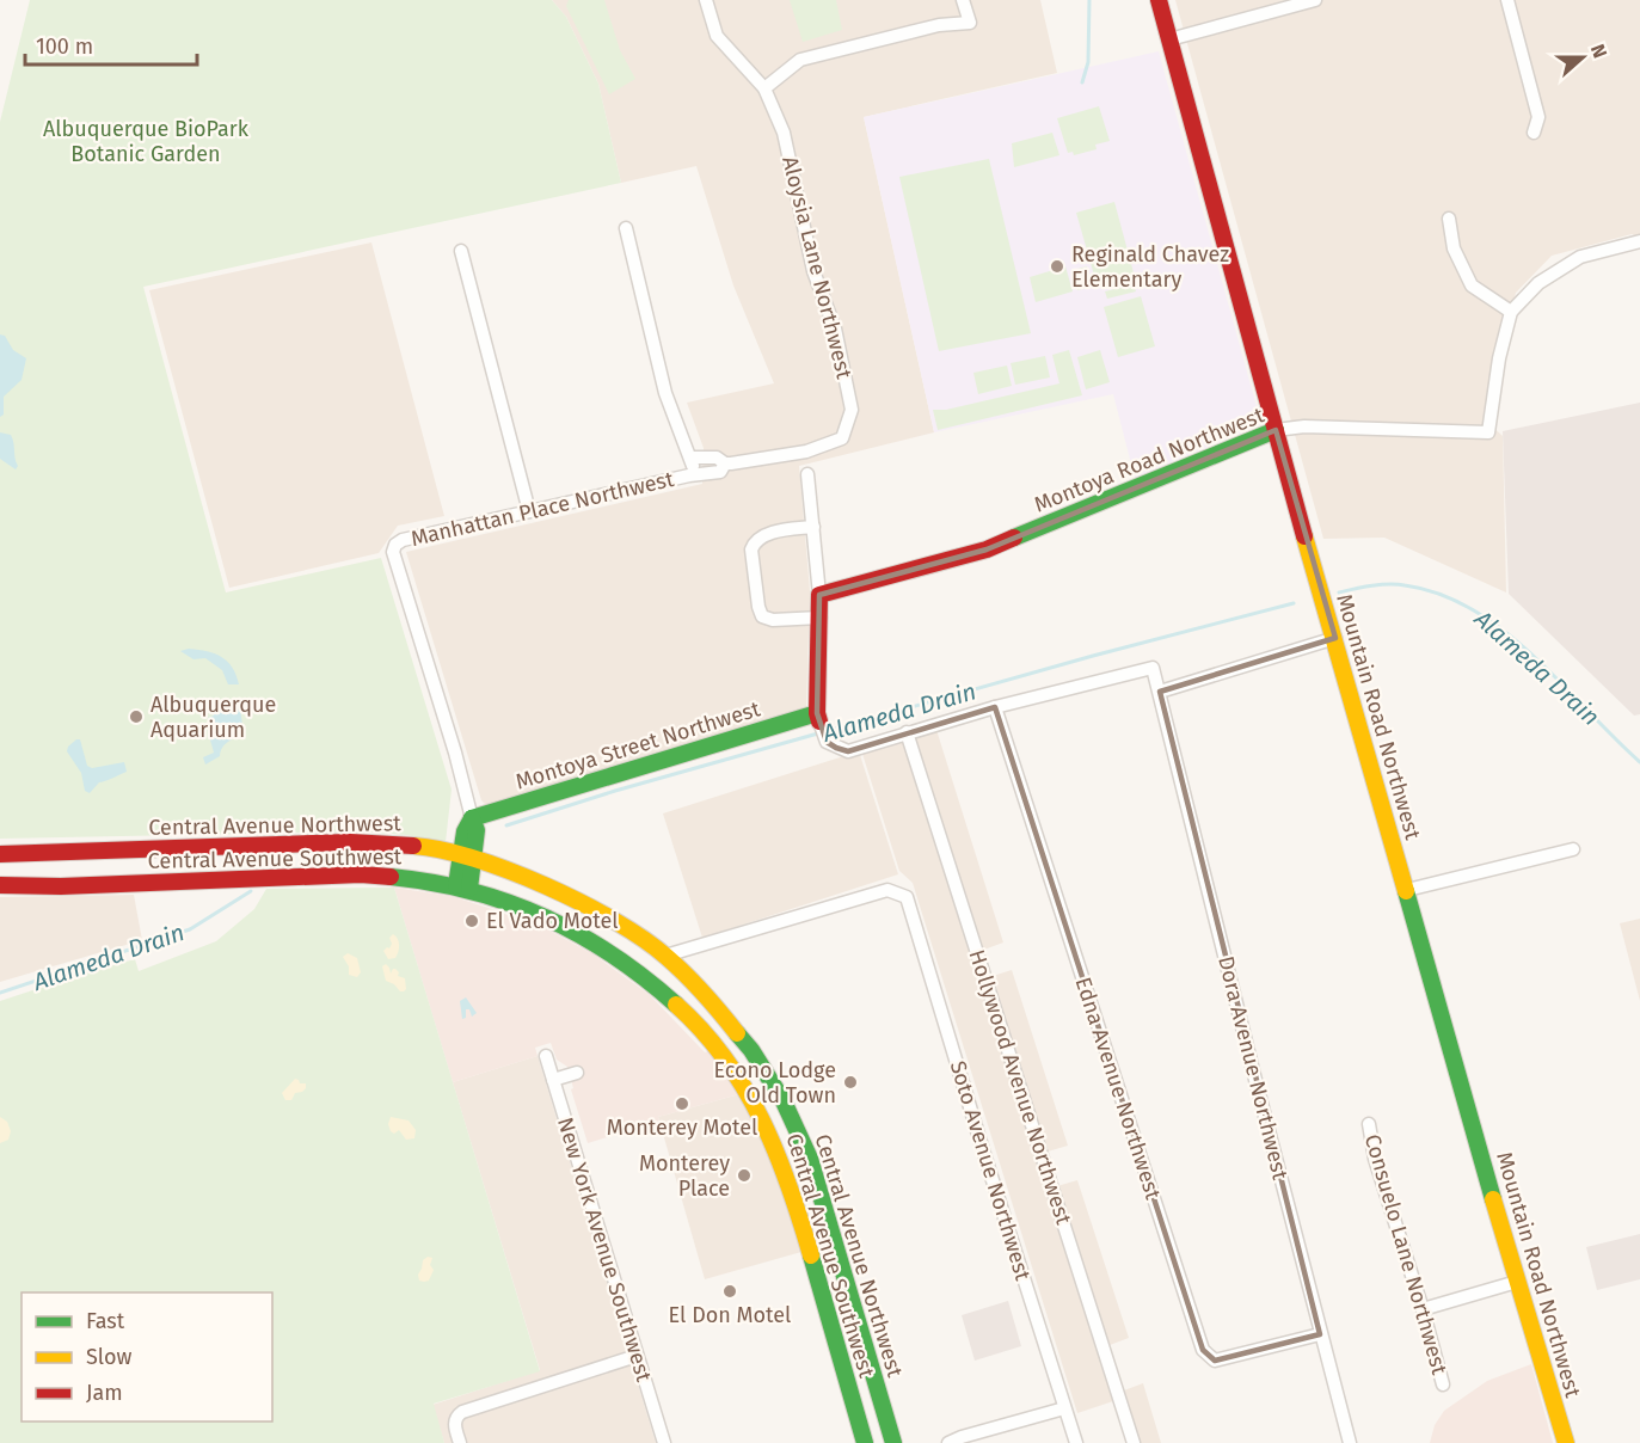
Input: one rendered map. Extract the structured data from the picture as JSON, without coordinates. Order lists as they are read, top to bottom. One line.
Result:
{"streets":{"street":["Aloysia Lane Northwest","Montoya Road Northwest","Manhattan Place Northwest","Mountain Road Northwest","Montoya Street Northwest","Central Avenue Northwest","Central Avenue Southwest","Dora Avenue Northwest","Hollywood Avenue Northwest","Edna Avenue Northwest","Soto Avenue Northwest","New York Avenue Southwest","Consuelo Lane Northwest"]},"crossings":[["Aloysia Lane Northwest","Manhattan Place Northwest"],["Montoya Road Northwest","Mountain Road Northwest"],["Manhattan Place Northwest","Montoya Street Northwest"],["Central Avenue Northwest","Soto Avenue Northwest"],["Dora Avenue Northwest","Edna Avenue Northwest"]],"water":["Alameda Drain"],"parks":["Albuquerque BioPark Botanic Garden"],"places":["Reginald Chavez Elementary","Albuquerque Aquarium","El Vado Motel","Econo Lodge Old Town","Monterey Motel","Monterey Place","El Don Motel"],"legend":["Fast","Slow","Jam"],"scale_bar":"100 m","north":"right"}
